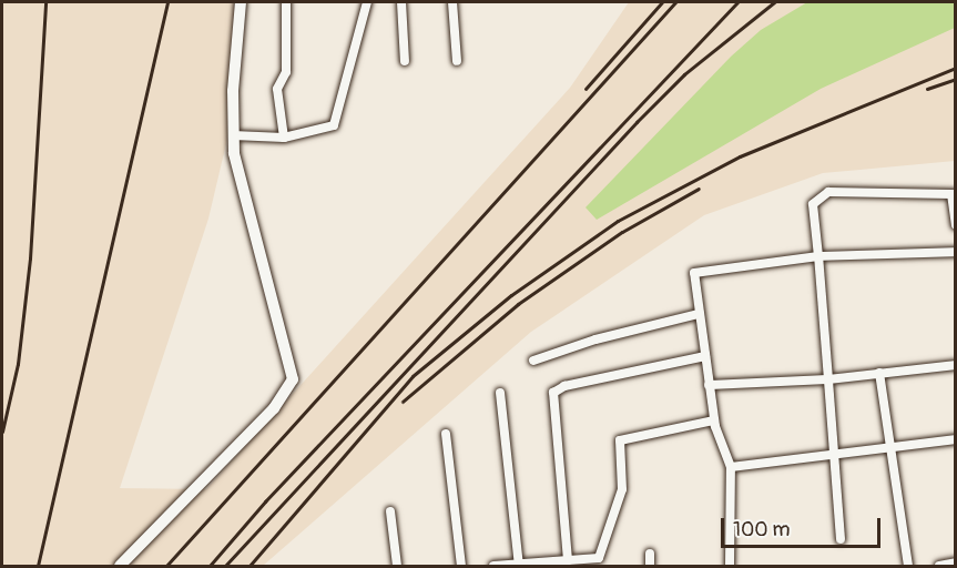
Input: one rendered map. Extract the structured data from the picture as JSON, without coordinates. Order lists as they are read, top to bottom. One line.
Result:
{"scale_bar":"100 m"}
